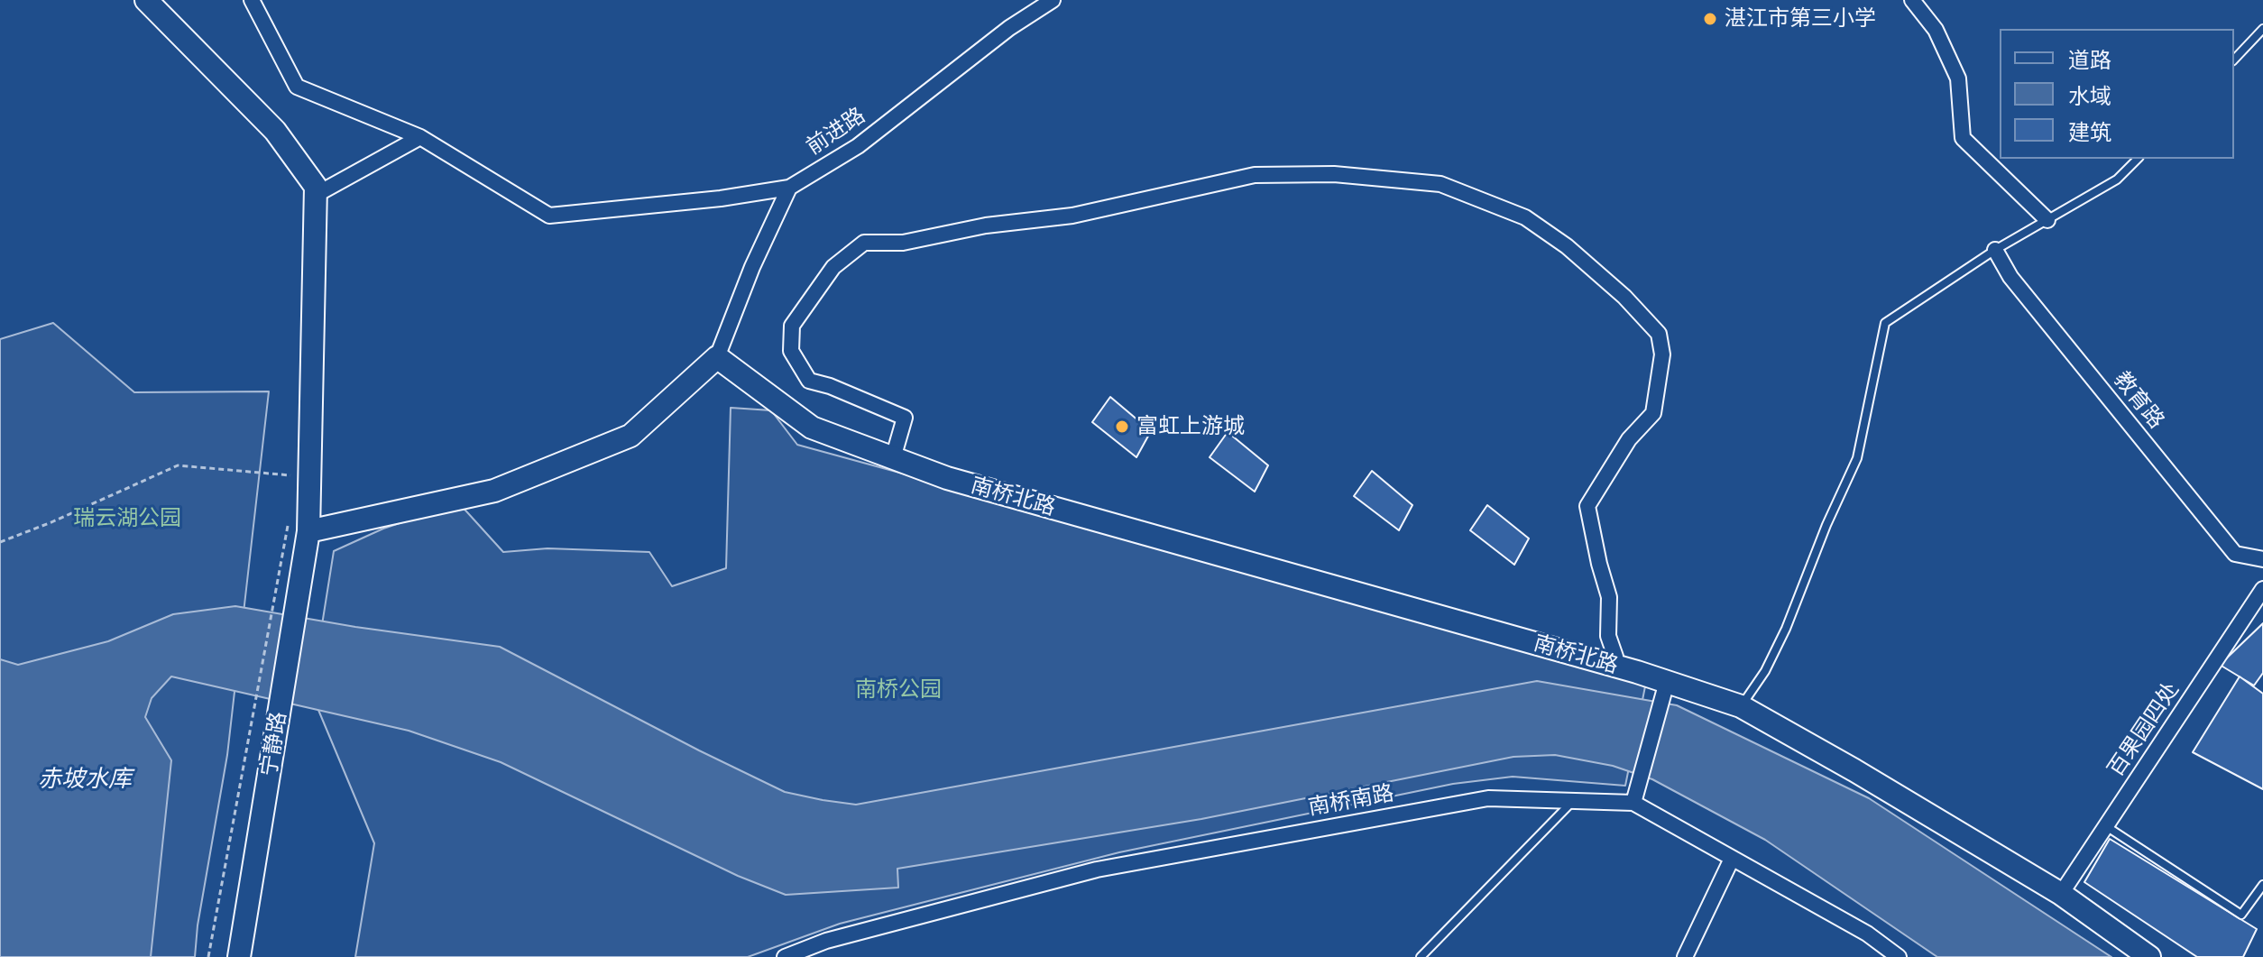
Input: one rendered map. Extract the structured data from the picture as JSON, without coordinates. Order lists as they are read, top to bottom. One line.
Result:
{"streets":{"street":["前进路","教育路","南桥北路","百果园四处","宁静路","南桥南路"]},"crossings":[["南桥北路","百果园四处"]],"water":["赤坡水库"],"parks":["瑞云湖公园","南桥公园"],"places":["湛江市第三小学","富虹上游城"],"legend":["道路","水域","建筑"]}
